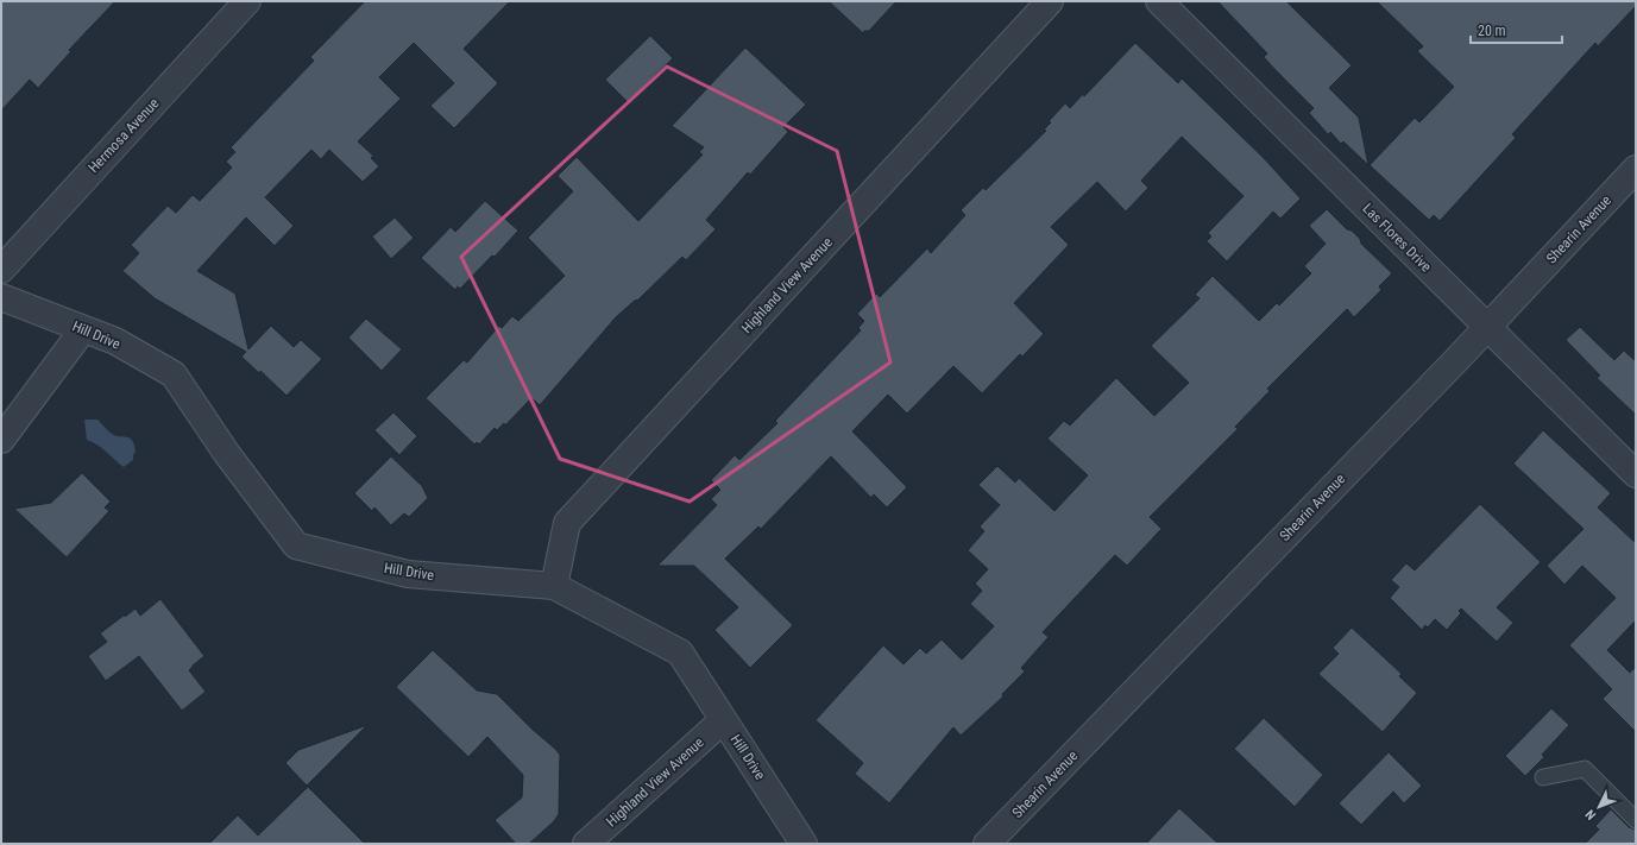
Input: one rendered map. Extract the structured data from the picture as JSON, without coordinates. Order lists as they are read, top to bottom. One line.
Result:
{"streets":{"street":["Hermosa Avenue","Shearin Avenue","Las Flores Drive","Highland View Avenue","Hill Drive"]},"crossings":[["Shearin Avenue","Las Flores Drive"],["Highland View Avenue","Hill Drive"]],"scale_bar":"20 m","north":"bottom left"}
